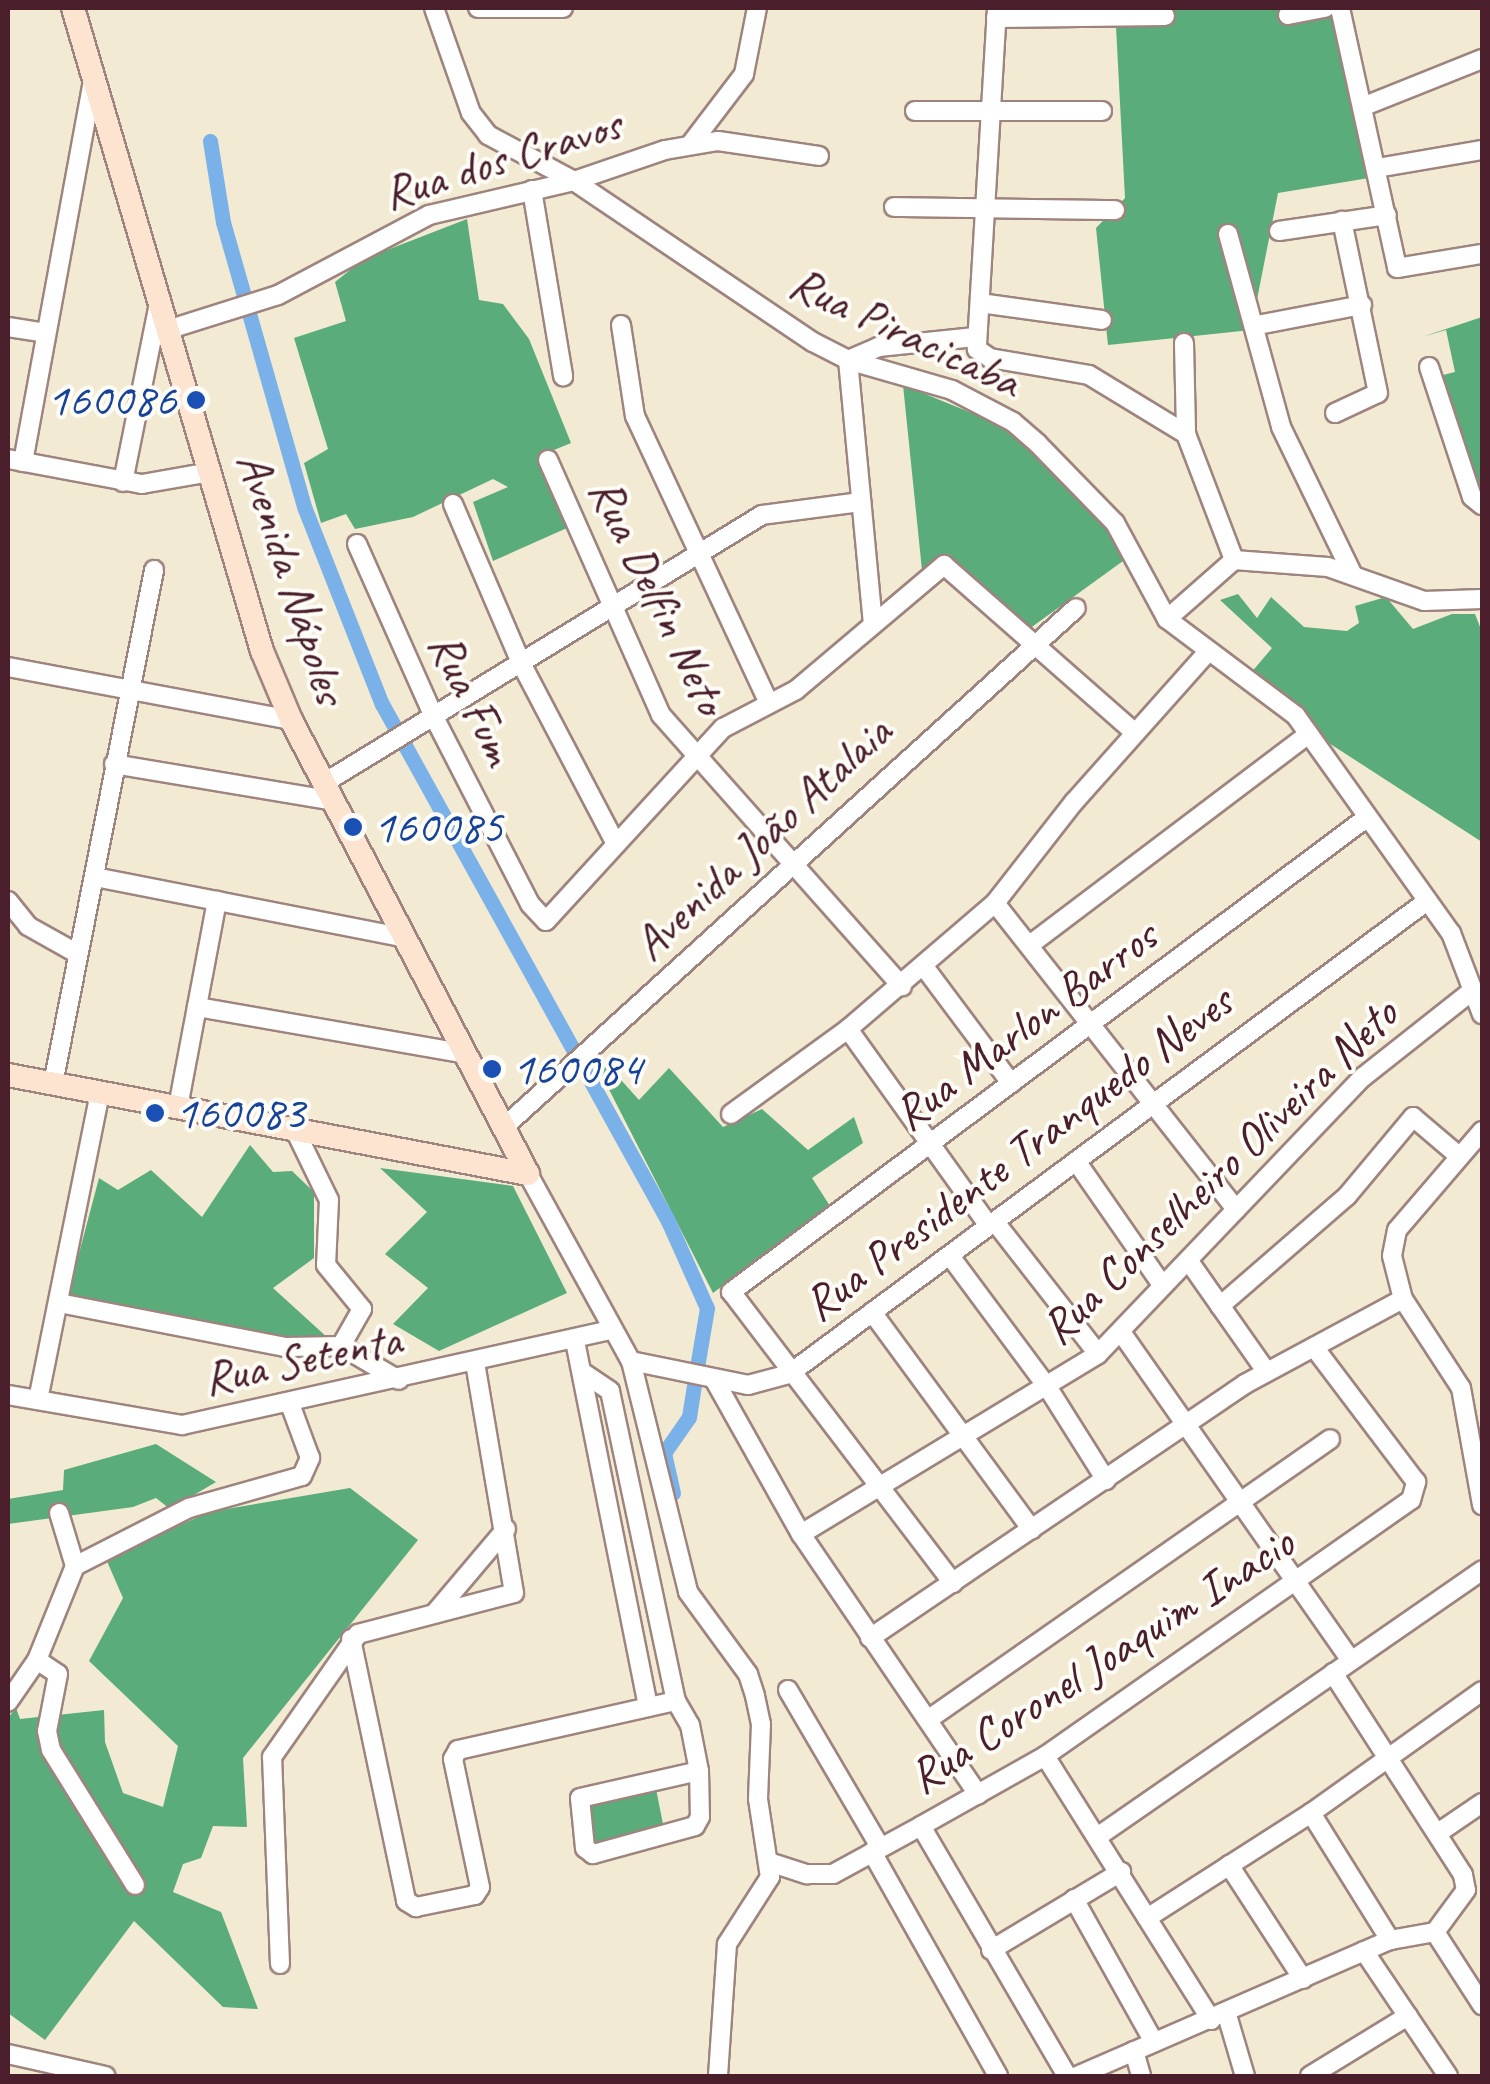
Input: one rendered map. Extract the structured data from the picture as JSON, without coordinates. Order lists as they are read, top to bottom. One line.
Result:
{"streets":{"main road":["Avenida Nápoles"],"street":["Rua dos Cravos","Rua Piracicaba","Rua Delfin Neto","Rua Fum","Avenida João Atalaia","Rua Marlon Barros","Rua Presidente Tranquedo Neves","Rua Conselheiro Oliveira Neto","Rua Setenta","Rua Coronel Joaquim Inacio"]},"crossings":[["Rua dos Cravos","Rua Piracicaba"],["Rua dos Cravos","Avenida Nápoles"],["Rua Piracicaba","Rua Marlon Barros"],["Rua Piracicaba","Rua Presidente Tranquedo Neves"],["Rua Piracicaba","Rua Conselheiro Oliveira Neto"],["Avenida Nápoles","Avenida João Atalaia"],["Avenida Nápoles","Rua Presidente Tranquedo Neves"],["Avenida Nápoles","Rua Setenta"],["Avenida Nápoles","Rua Coronel Joaquim Inacio"],["Rua Delfin Neto","Avenida João Atalaia"],["Rua Marlon Barros","Rua Presidente Tranquedo Neves"]],"places":["160086","160085","160084","160083"]}
